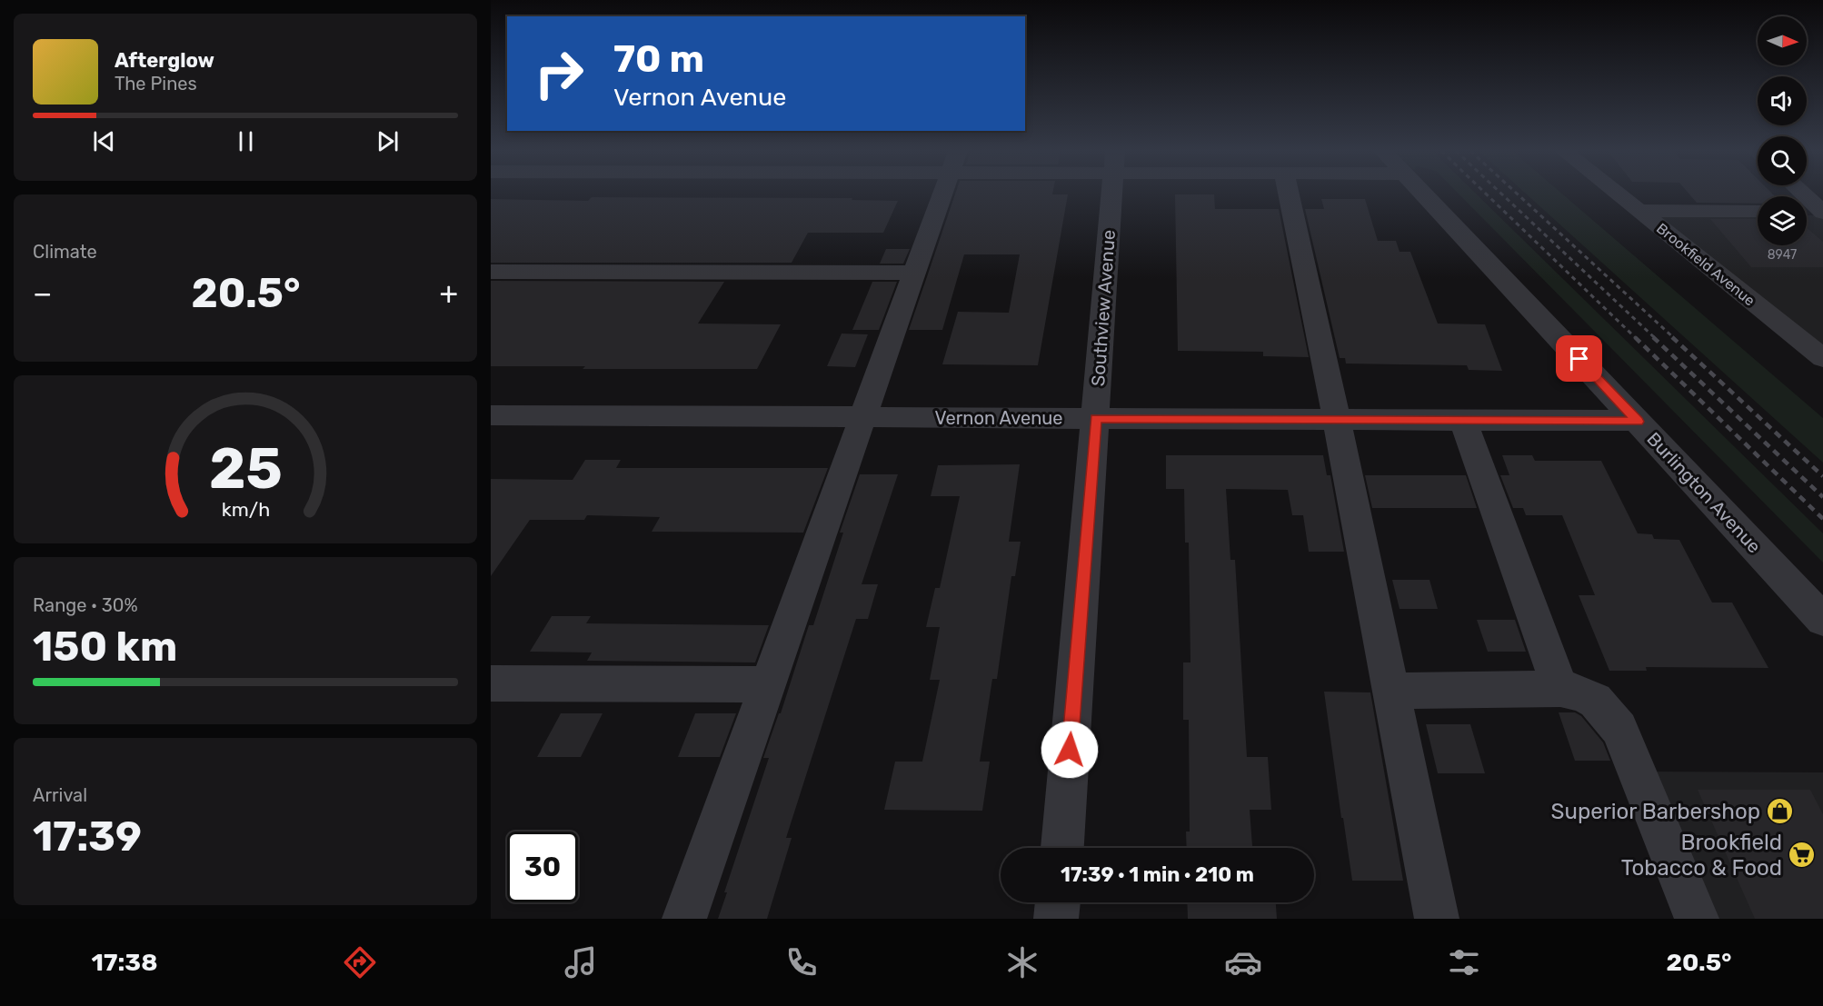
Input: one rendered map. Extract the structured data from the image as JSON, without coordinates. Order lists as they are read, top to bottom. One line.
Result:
{"streets":{"street":["Brookfield Avenue","Southview Avenue","Vernon Avenue","Burlington Avenue"]},"crossings":[["Southview Avenue","Vernon Avenue"],["Vernon Avenue","Burlington Avenue"]],"places":{"shop":["Superior Barbershop"],"supermarket":["Brookfield Tobacco & Food"]},"house_numbers":["8947"],"north":"right","page":{"turn":["70 m","Vernon Avenue"],"song":["Afterglow","The Pines"],"tile":["Climate",["Range · 30%","150 km"],["Arrival","17:39"]],"heat":["−","20.5°","+"],"limit":"30","trip":"17:39 · 1 min · 210 m","tabs":["17:38","20.5°"],"gauge":["25","km/h"]}}
